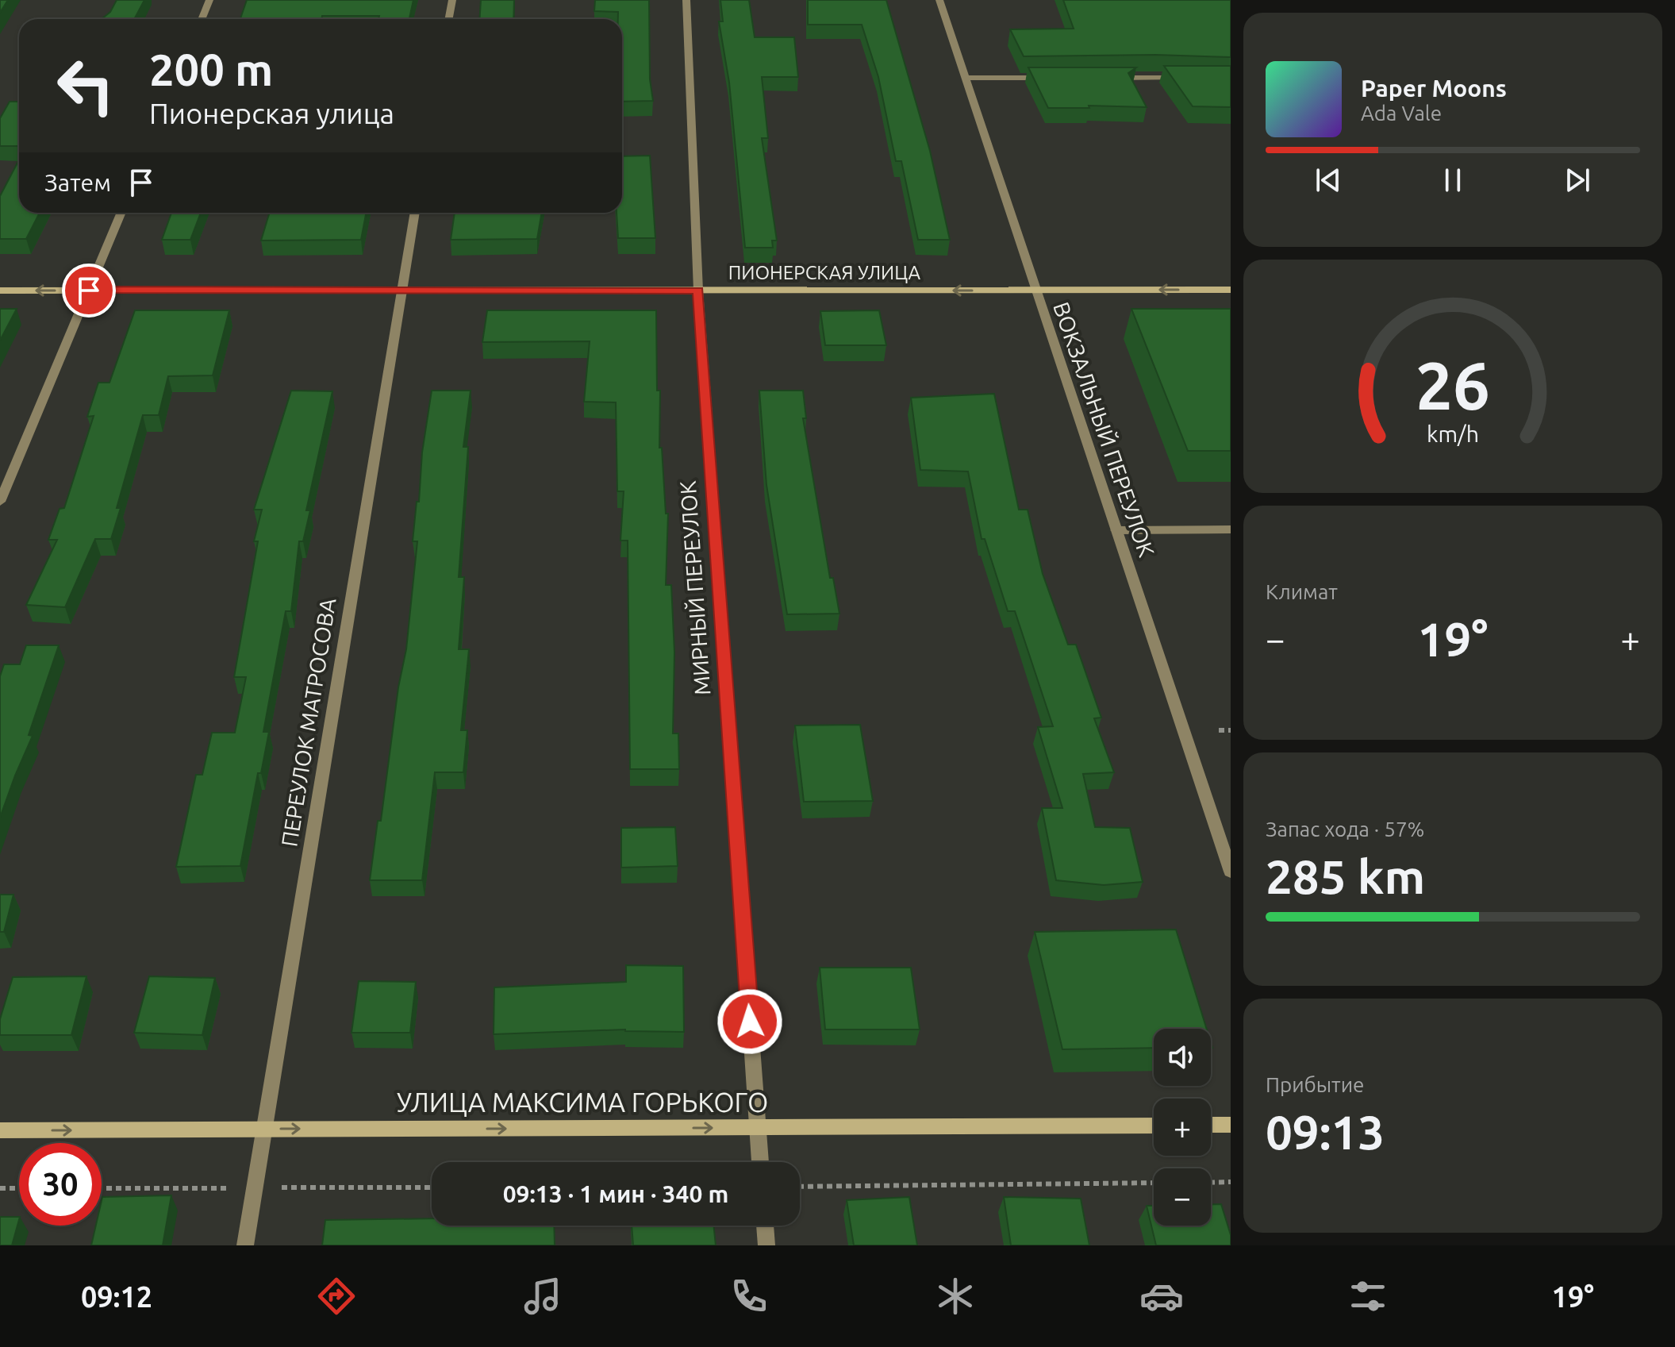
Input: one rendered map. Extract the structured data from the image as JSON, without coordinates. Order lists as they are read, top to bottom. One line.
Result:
{"streets":{"street":["ПИОНЕРСКАЯ УЛИЦА","ВОКЗАЛЬНЫЙ ПЕРЕУЛОК","МИРНЫЙ ПЕРЕУЛОК","ПЕРЕУЛОК МАТРОСОВА","УЛИЦА МАКСИМА ГОРЬКОГО"]},"crossings":[["ПИОНЕРСКАЯ УЛИЦА","ВОКЗАЛЬНЫЙ ПЕРЕУЛОК"],["ПИОНЕРСКАЯ УЛИЦА","МИРНЫЙ ПЕРЕУЛОК"],["ПИОНЕРСКАЯ УЛИЦА","ПЕРЕУЛОК МАТРОСОВА"],["МИРНЫЙ ПЕРЕУЛОК","УЛИЦА МАКСИМА ГОРЬКОГО"],["ПЕРЕУЛОК МАТРОСОВА","УЛИЦА МАКСИМА ГОРЬКОГО"]],"one_way":["ПИОНЕРСКАЯ УЛИЦА","УЛИЦА МАКСИМА ГОРЬКОГО"],"page":{"turn":["200 m","Пионерская улица"],"song":["Paper Moons","Ada Vale"],"then":"Затем","tile":["Климат",["Запас хода · 57%","285 km"],["Прибытие","09:13"]],"heat":["−","19°","+"],"map_buttons":["+","−"],"limit":"30","trip":"09:13 · 1 мин · 340 m","tabs":["09:12","19°"],"gauge":["26","km/h"]}}
